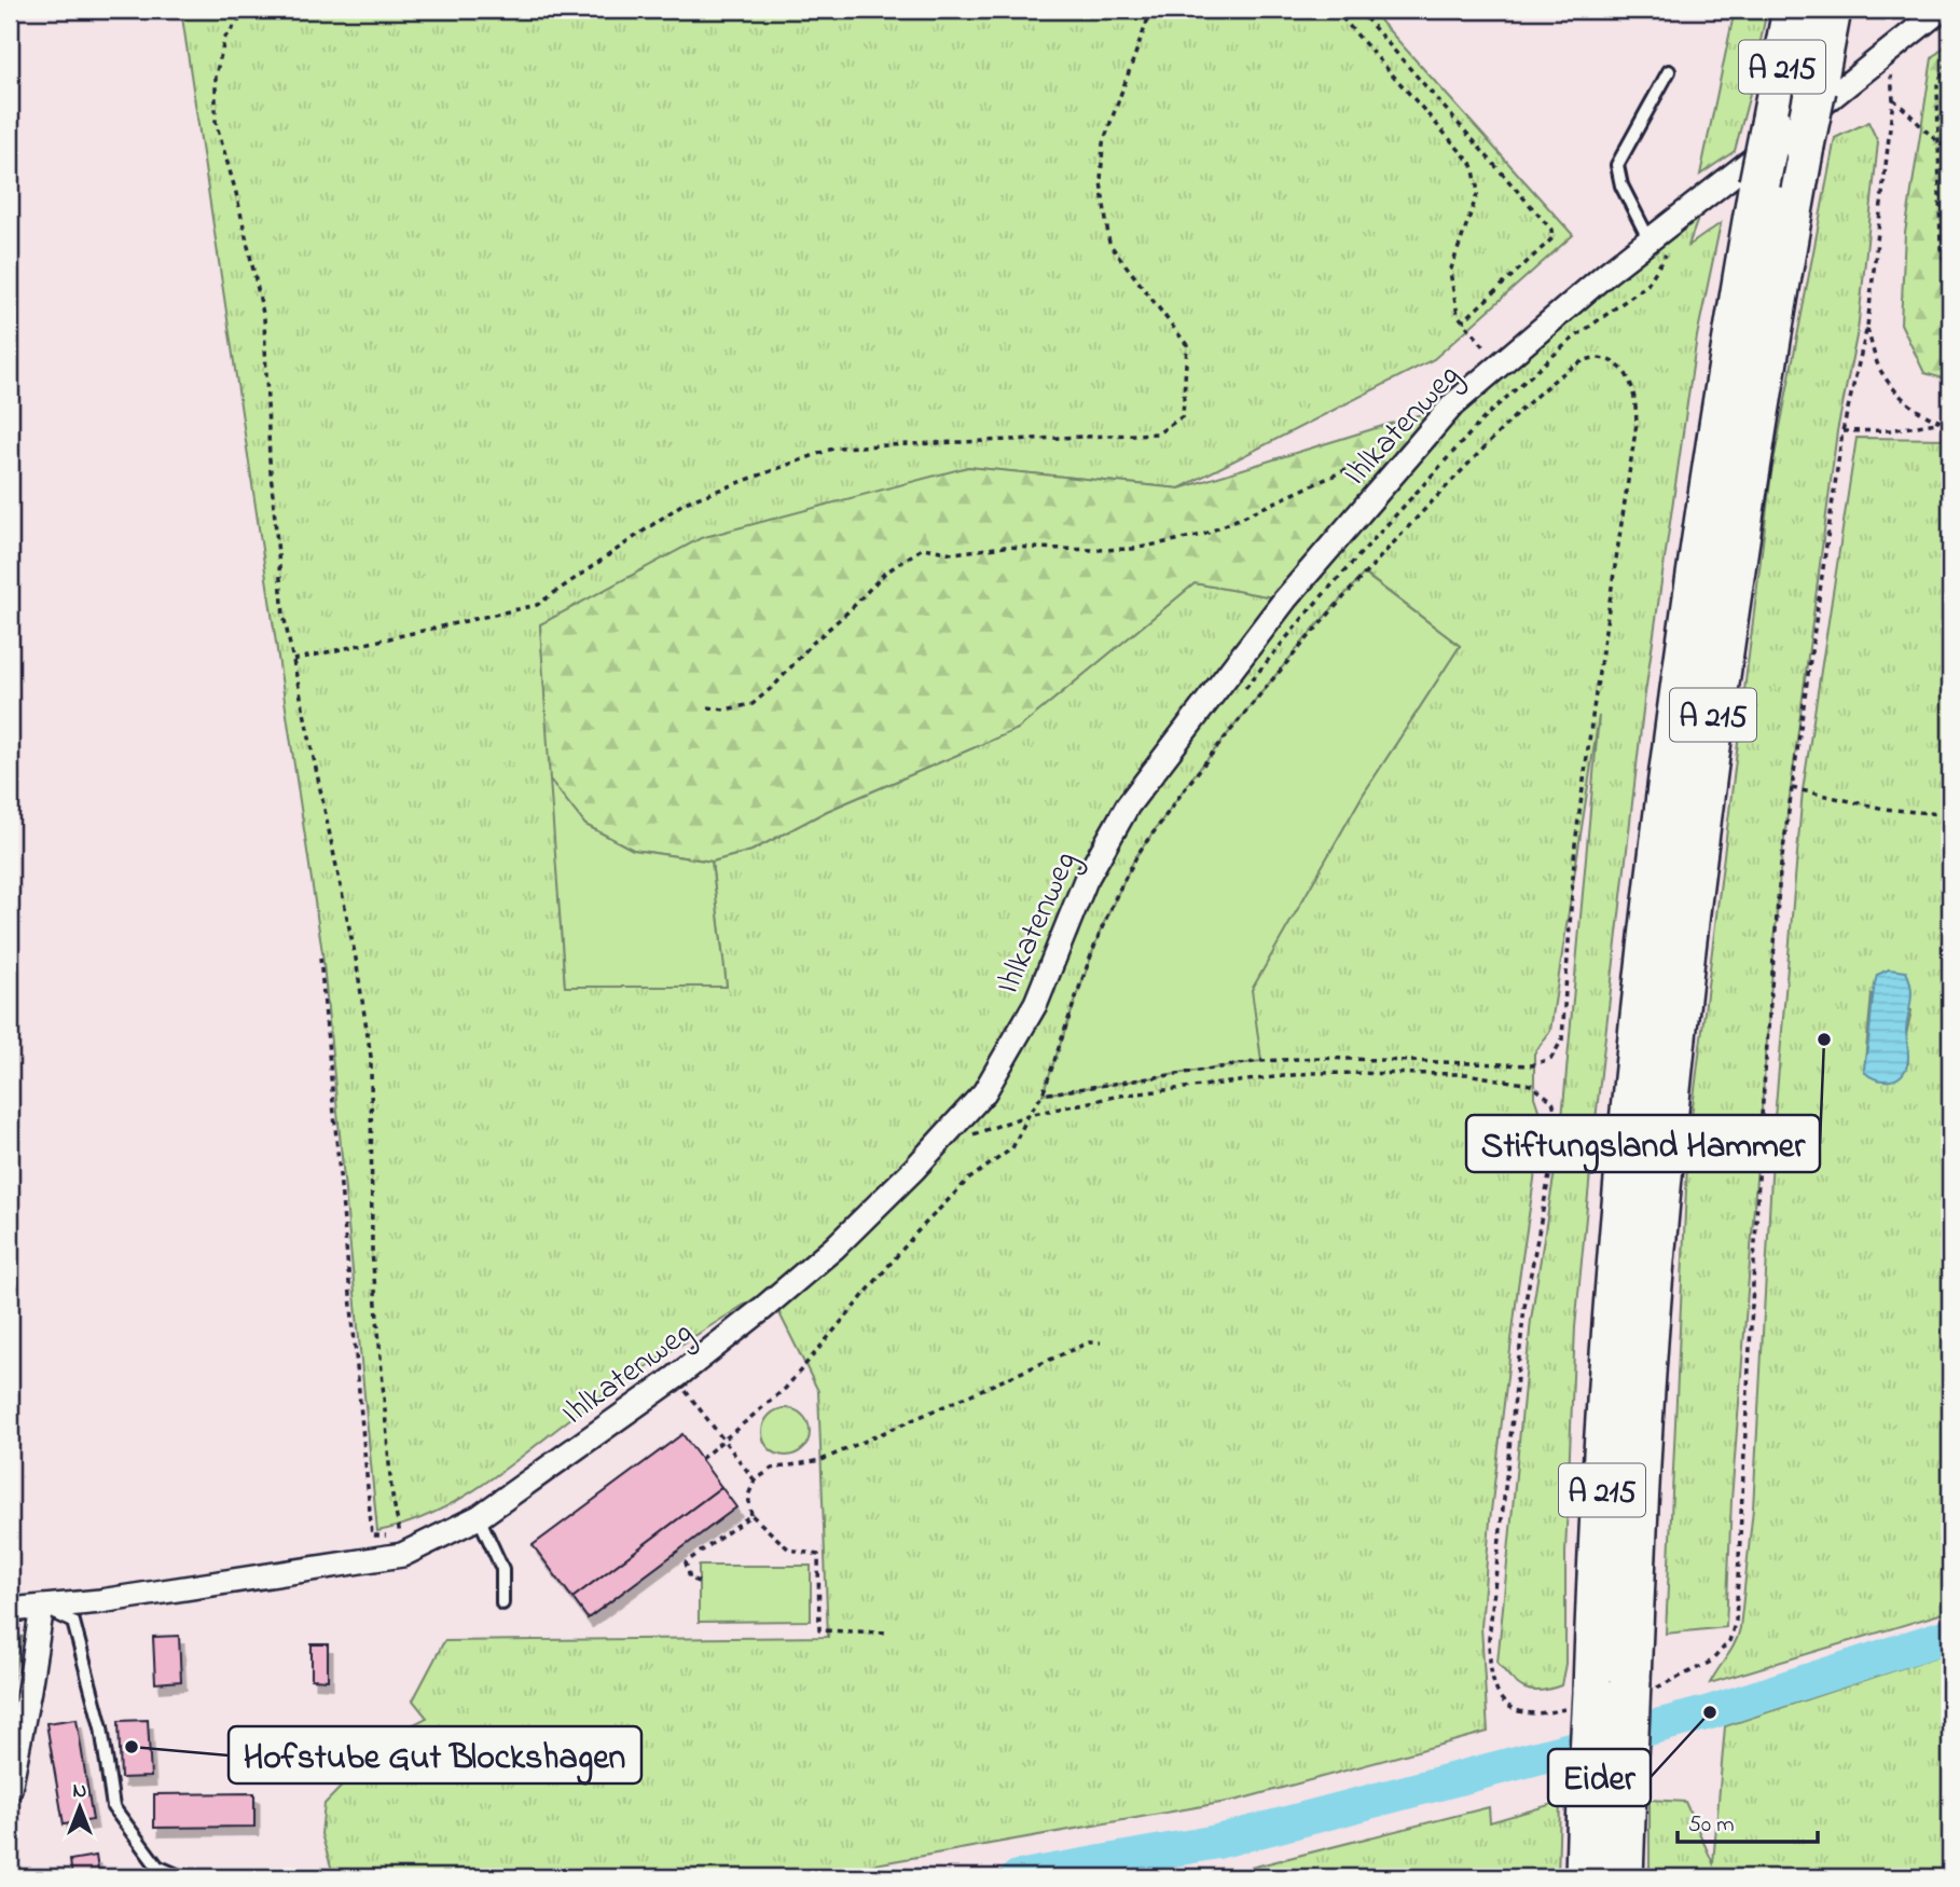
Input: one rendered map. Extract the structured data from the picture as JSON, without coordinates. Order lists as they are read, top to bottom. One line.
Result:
{"streets":{"highway":["A 215"],"street":["Ihlkatenweg"]},"places":["Stiftungsland Hammer","Eider","Hofstube Gut Blockshagen"],"scale_bar":"50 m","north":"top"}
